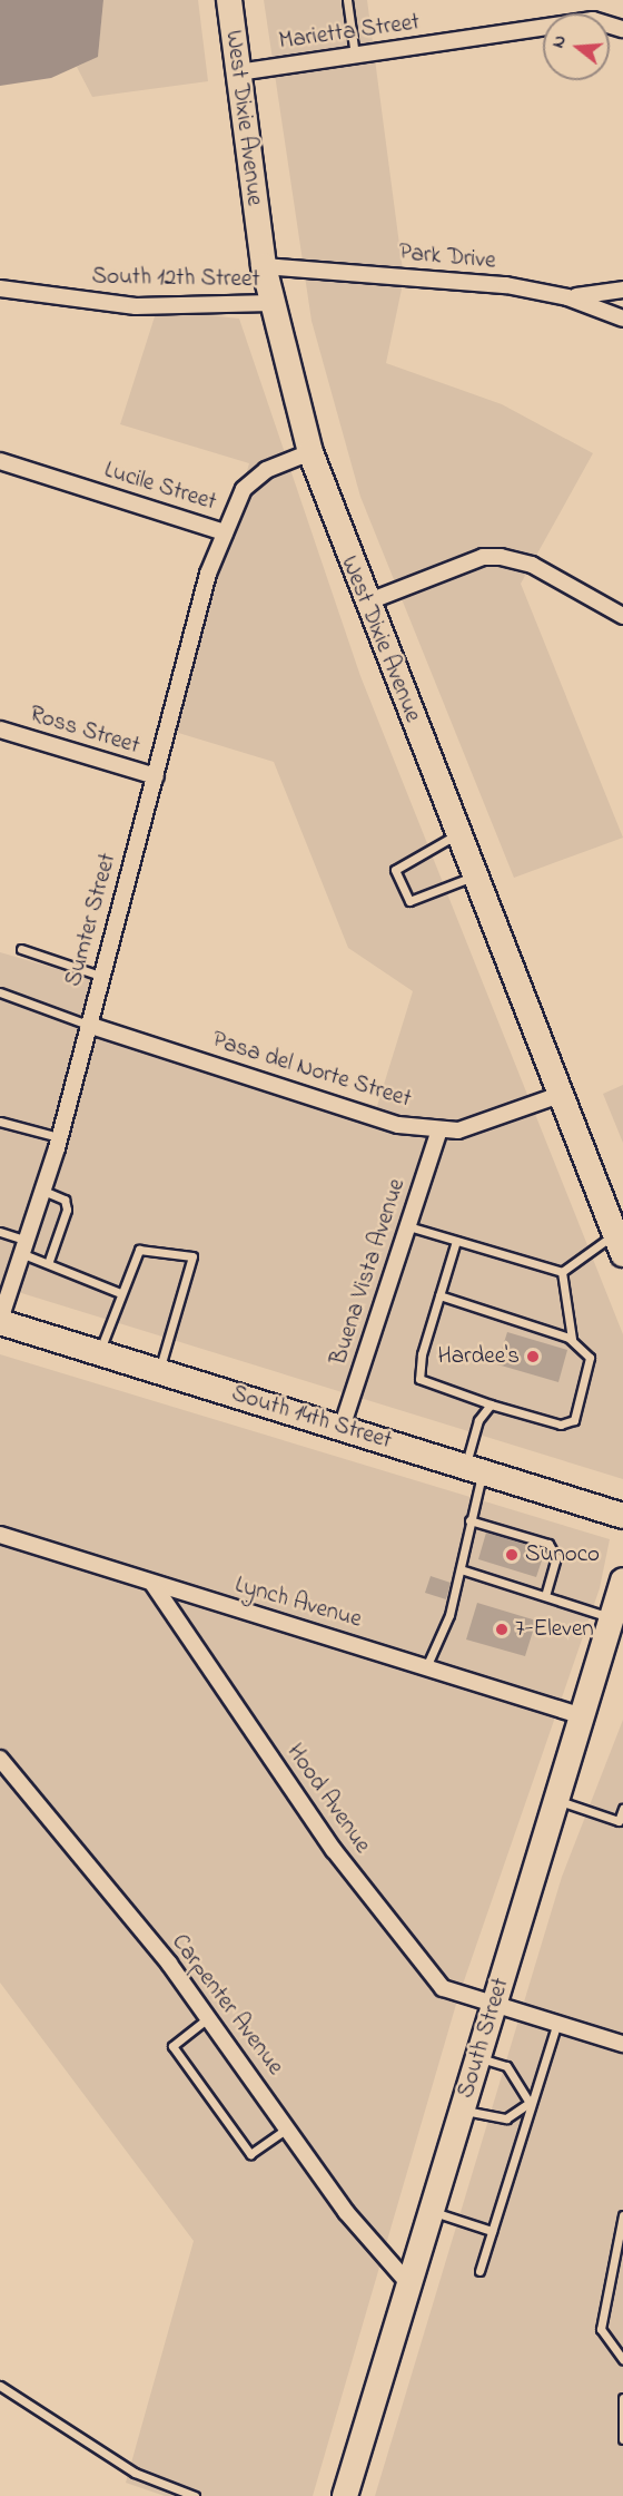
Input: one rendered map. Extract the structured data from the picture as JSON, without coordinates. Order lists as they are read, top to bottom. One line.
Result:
{"streets":{"main road":["West Dixie Avenue","South 14th Street","South Street"],"street":["Marietta Street","Park Drive","South 12th Street","Lucile Street","Ross Street","Sumter Street","Pasa del Norte Street","Buena Vista Avenue","Lynch Avenue","Hood Avenue","Carpenter Avenue"]},"crossings":[["Marietta Street","West Dixie Avenue"],["West Dixie Avenue","Park Drive"],["West Dixie Avenue","South 12th Street"],["West Dixie Avenue","Lucile Street"],["West Dixie Avenue","Pasa del Norte Street"],["Lucile Street","Sumter Street"],["Ross Street","Sumter Street"],["Sumter Street","Pasa del Norte Street"],["Sumter Street","South 14th Street"],["Pasa del Norte Street","Buena Vista Avenue"],["Buena Vista Avenue","South 14th Street"],["Lynch Avenue","Hood Avenue"],["Lynch Avenue","South Street"],["Hood Avenue","South Street"],["Carpenter Avenue","South Street"]],"places":["Hardee's","Sunoco","7-Eleven"],"north":"left"}
